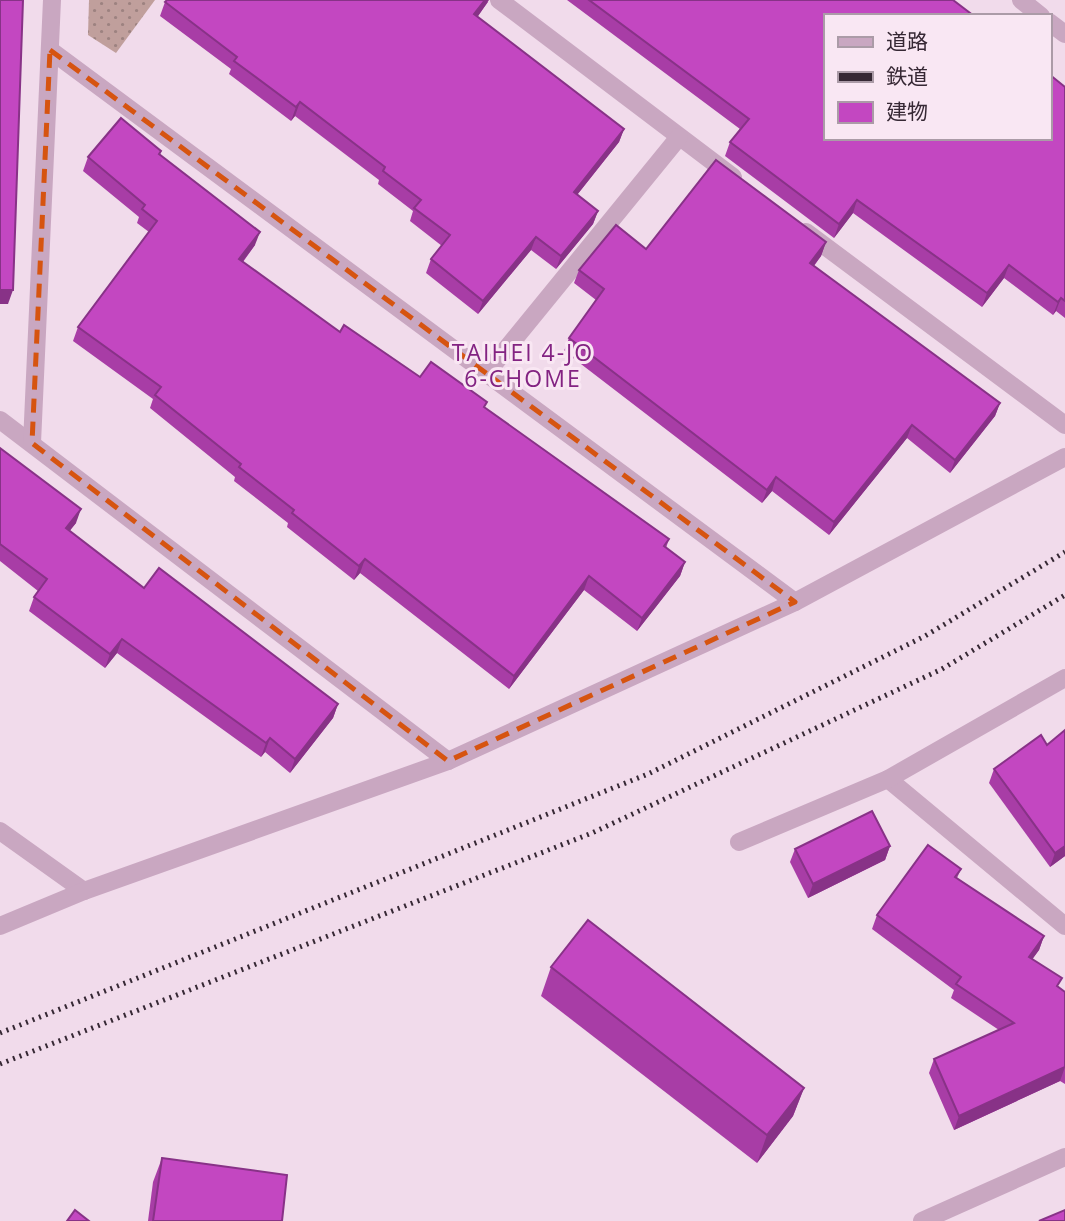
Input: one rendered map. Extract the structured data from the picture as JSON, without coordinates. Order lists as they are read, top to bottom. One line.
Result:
{"districts":["TAIHEI 4-JO 6-CHOME"],"legend":["道路","鉄道","建物"]}
